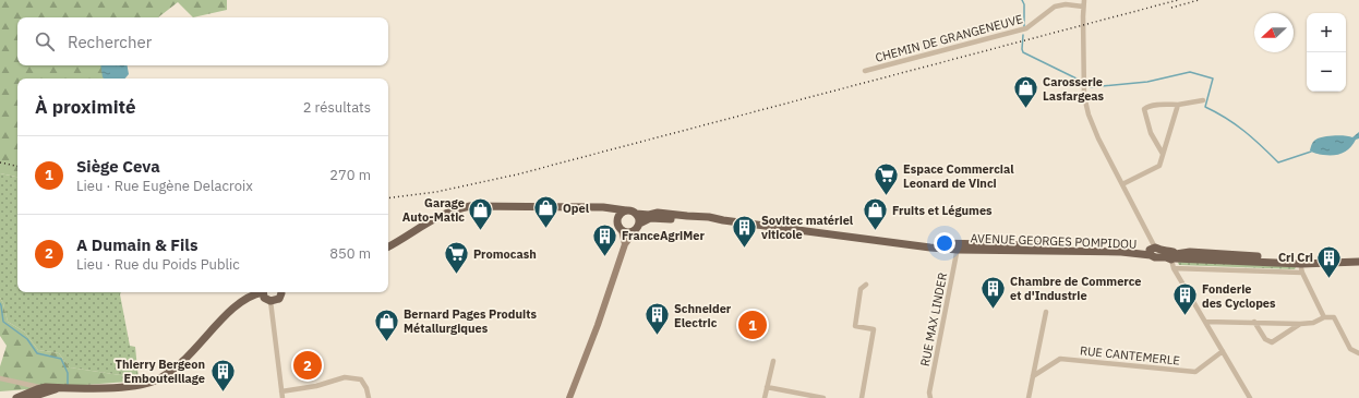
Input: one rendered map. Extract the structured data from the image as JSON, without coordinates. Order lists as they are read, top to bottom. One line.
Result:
{"streets":{"main road":["AVENUE GEORGES POMPIDOU"],"street":["CHEMIN DE GRANGENEUVE","RUE MAX LINDER","RUE CANTEMERLE"]},"crossings":[["AVENUE GEORGES POMPIDOU","RUE MAX LINDER"]],"places":{"shop":["Carosserie Lasfargeas","Opel","Garage Auto-Matic","Fruits et Légumes","Bernard Pages Produits Métallurgiques"],"supermarket":["Espace Commercial Leonard de Vinci","Promocash"],"building":["Sovitec matériel viticole","FranceAgriMer","Cri Cri","Chambre de Commerce et d'Industrie","Fonderie des Cyclopes","Schneider Electric","Thierry Bergeon Embouteillage"]},"north":"left","page":{"map_buttons":["+","−"],"search":"Rechercher","heading":["À proximité","2 résultats"],"list":[{"mark":"1","name":"Siège Ceva","note":"Lieu · Rue Eugène Delacroix","value":"270 m"},{"mark":"2","name":"A Dumain & Fils","note":"Lieu · Rue du Poids Public","value":"850 m"}],"pins":["1","2"]}}
